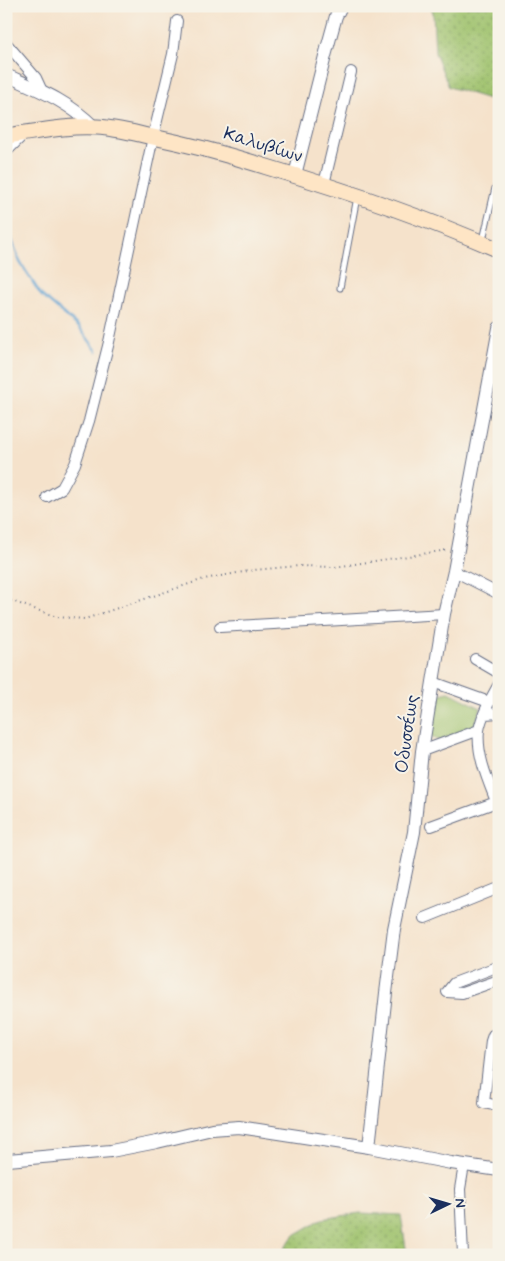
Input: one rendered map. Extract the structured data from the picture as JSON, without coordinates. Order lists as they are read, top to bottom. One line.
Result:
{"streets":{"main road":["Καλυβίων"],"street":["Οδυσσέως"]},"north":"right"}
